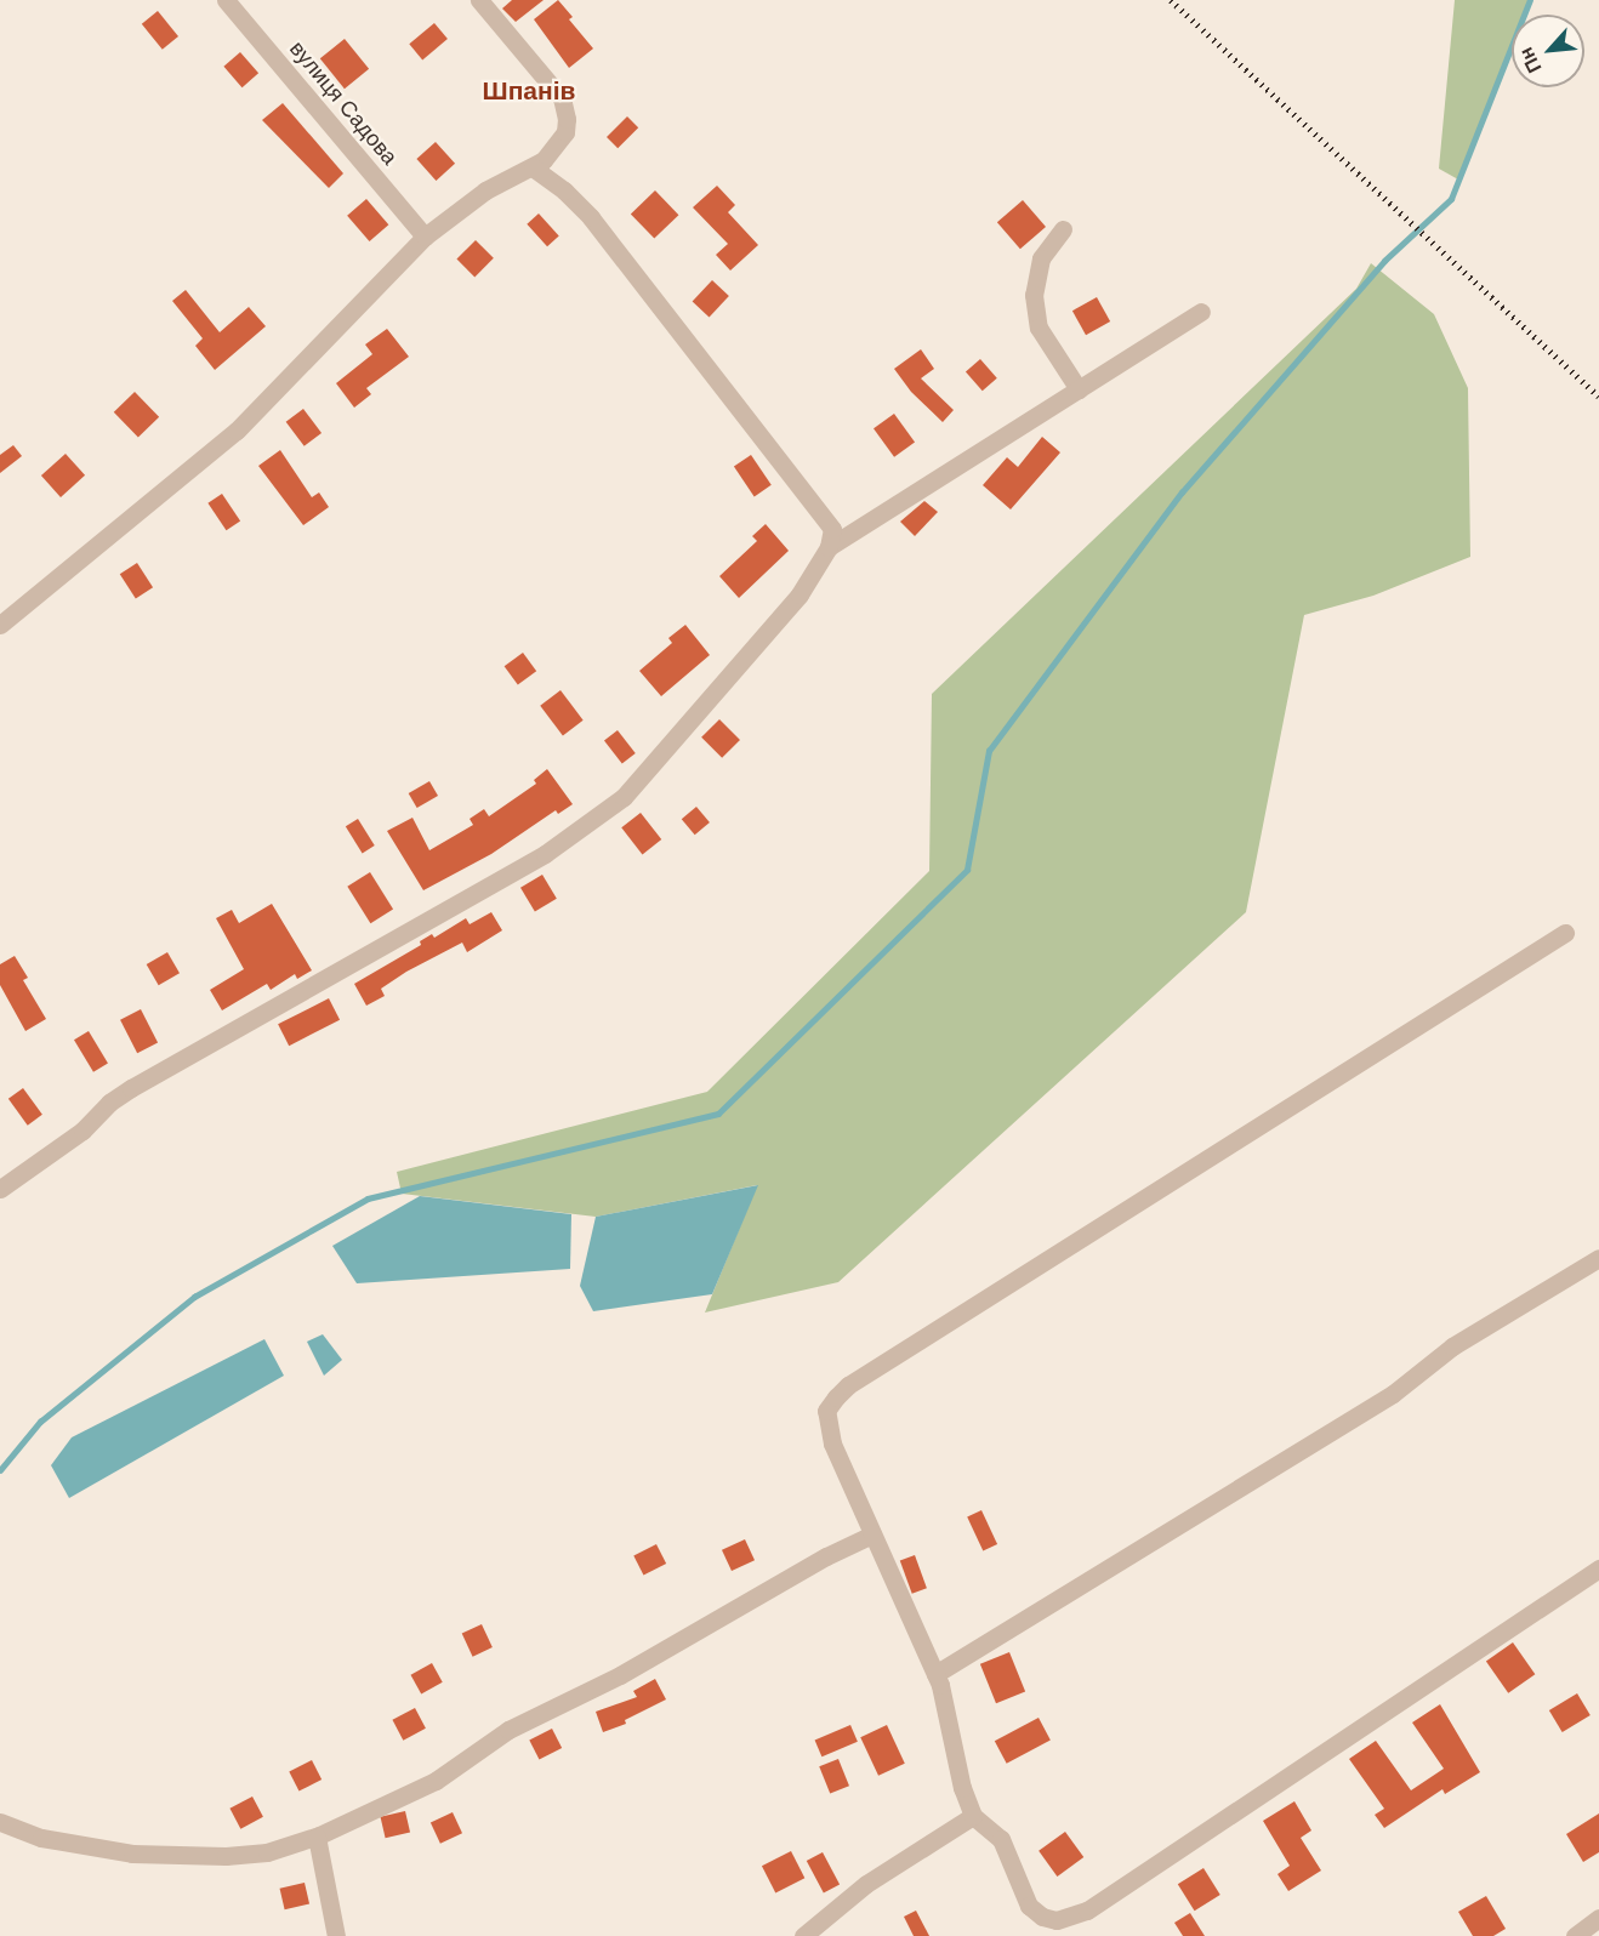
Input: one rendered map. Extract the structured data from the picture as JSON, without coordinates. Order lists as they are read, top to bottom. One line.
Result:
{"streets":{"street":["вулиця Садова"]},"districts":["Шпанів"],"north":"bottom left"}
